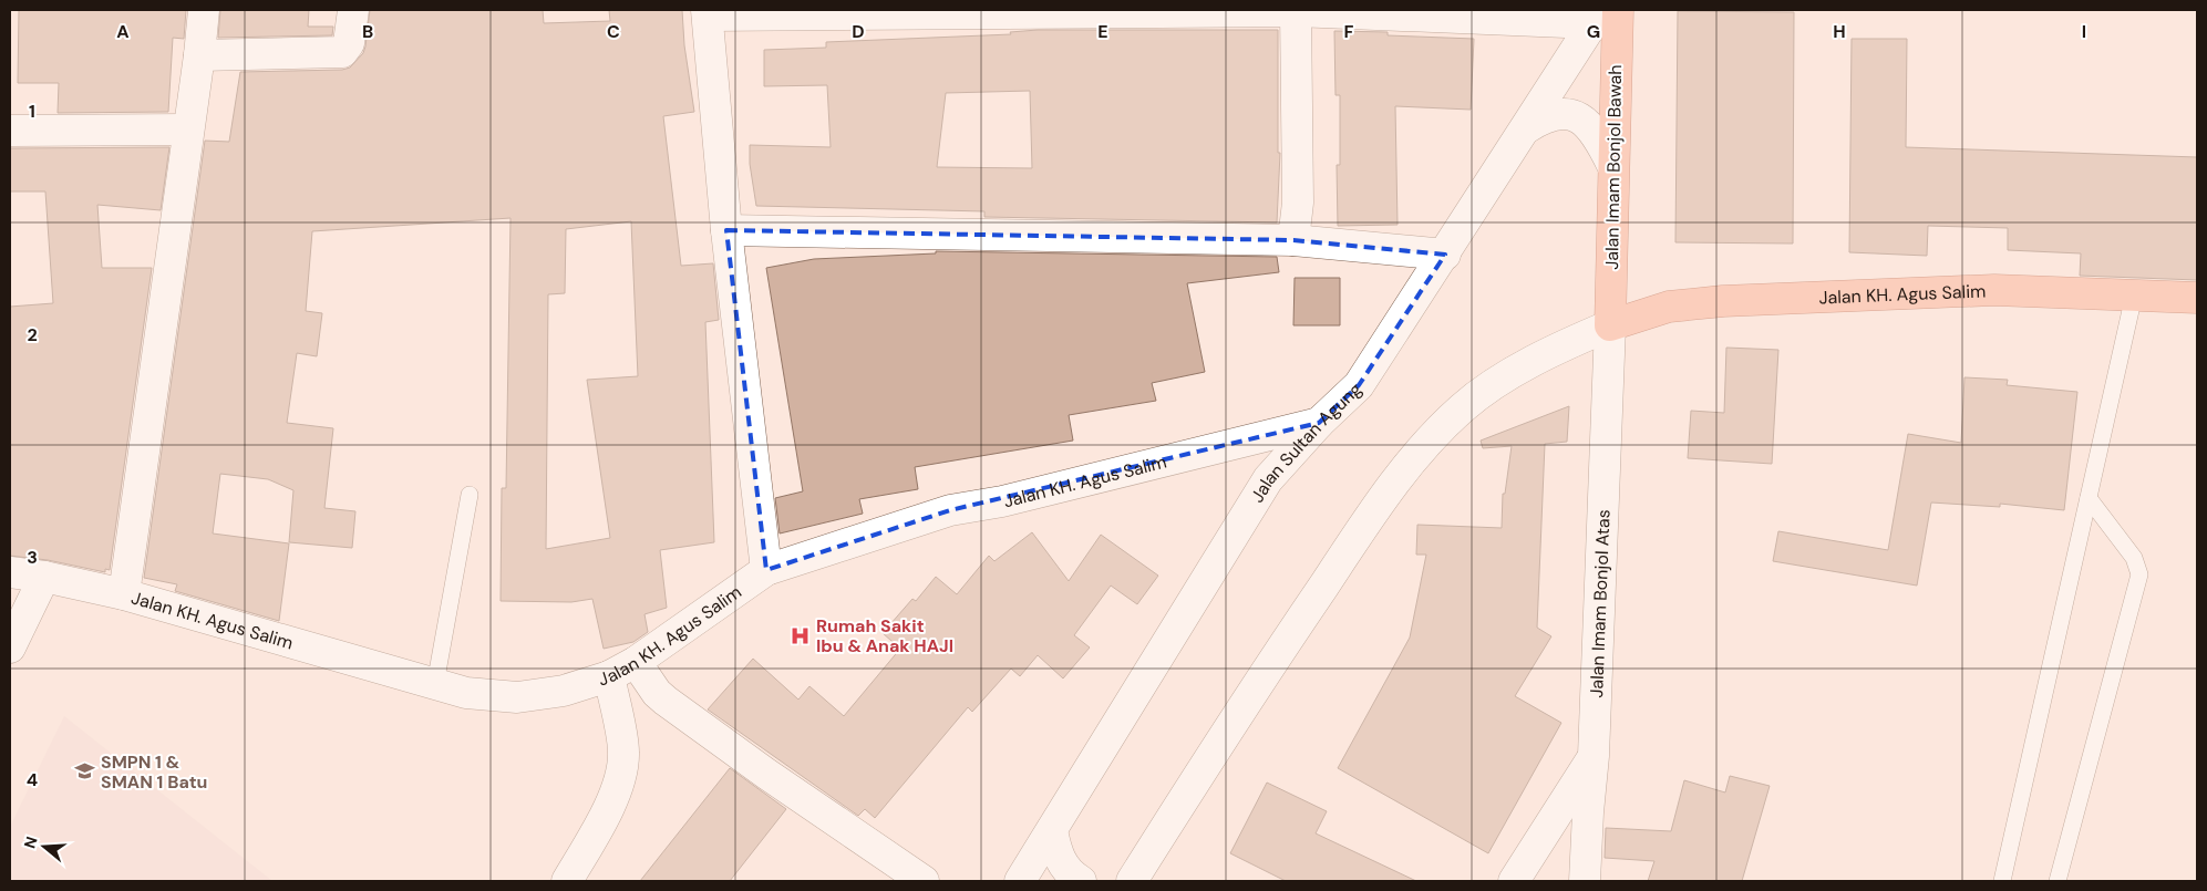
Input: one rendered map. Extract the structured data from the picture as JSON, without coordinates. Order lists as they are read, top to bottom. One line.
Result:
{"streets":{"main road":["Jalan Imam Bonjol Bawah","Jalan KH. Agus Salim"],"street":["Jalan Sultan Agung","Jalan Imam Bonjol Atas"]},"crossings":[["Jalan Imam Bonjol Bawah","Jalan KH. Agus Salim"],["Jalan Imam Bonjol Bawah","Jalan Sultan Agung"],["Jalan Imam Bonjol Bawah","Jalan Imam Bonjol Atas"],["Jalan KH. Agus Salim","Jalan Sultan Agung"],["Jalan KH. Agus Salim","Jalan Imam Bonjol Atas"]],"places":{"hospital":["Rumah Sakit Ibu & Anak HAJI"],"school or university":["SMPN 1 & SMAN 1 Batu"]},"north":"left","grid":{"columns":["A","B","C","D","E","F","G","H","I"],"rows":["1","2","3","4"]}}
